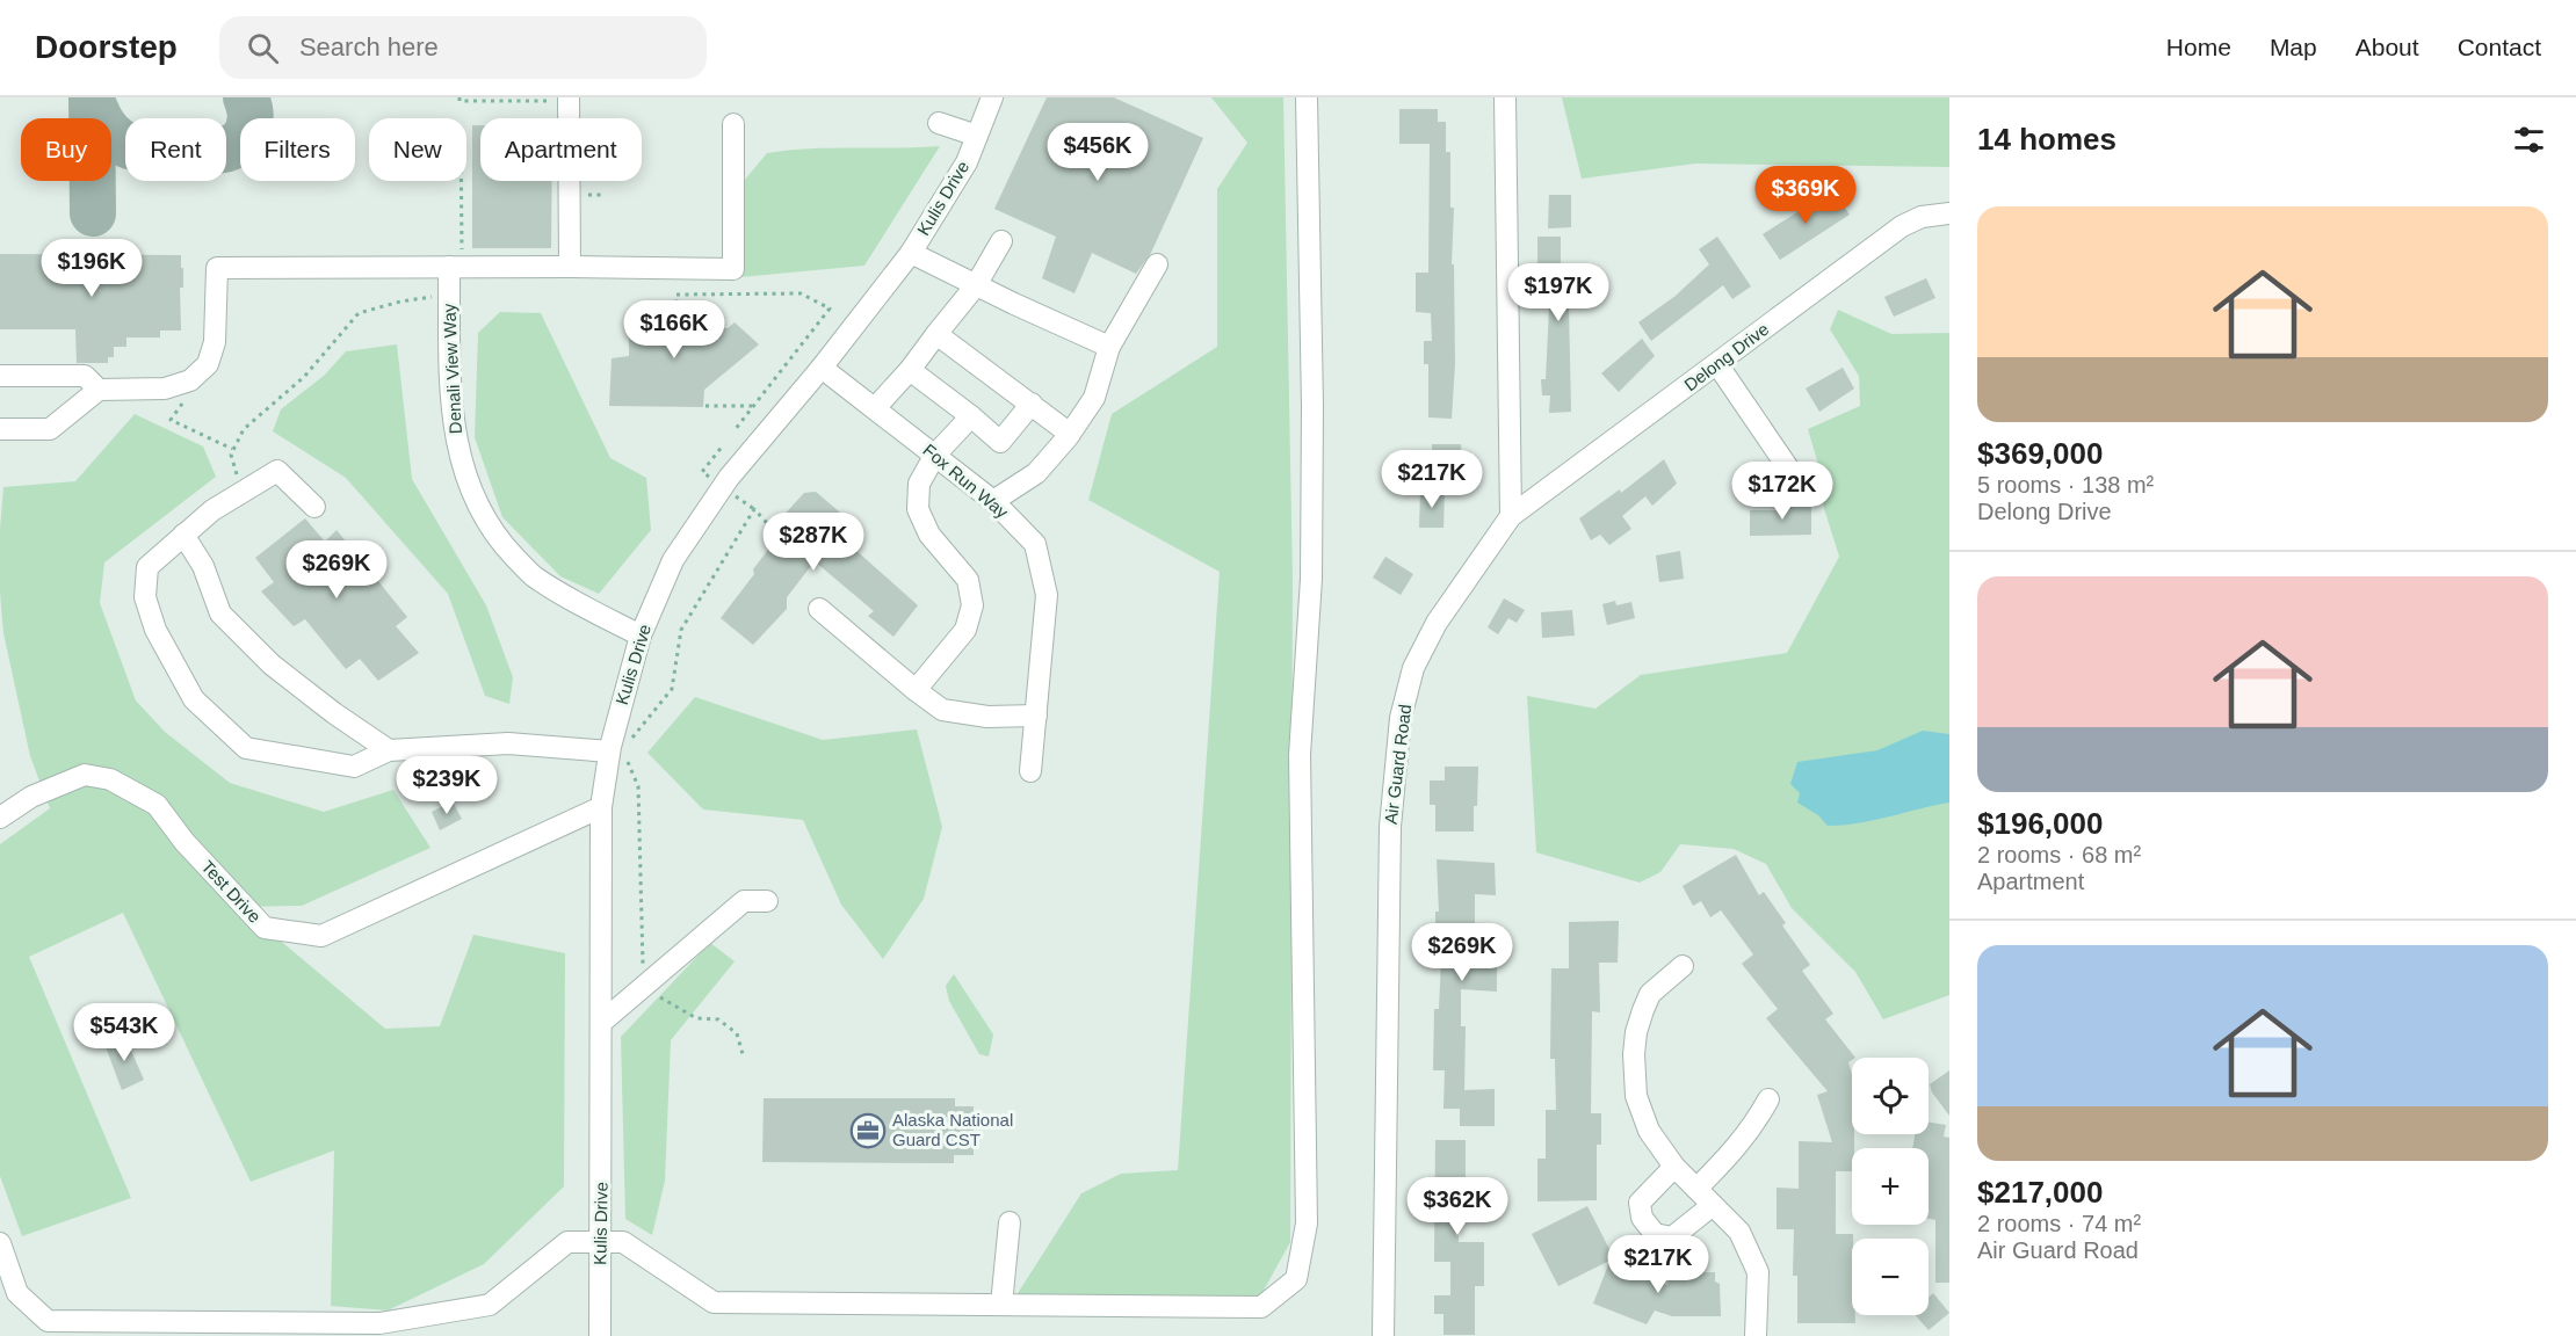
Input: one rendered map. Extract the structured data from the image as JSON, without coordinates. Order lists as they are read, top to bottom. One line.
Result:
{"streets":{"street":["Kulis Drive","Delong Drive","Denali View Way","Fox Run Way","Air Guard Road","Test Drive"]},"crossings":[["Kulis Drive","Denali View Way"],["Kulis Drive","Fox Run Way"],["Kulis Drive","Test Drive"],["Delong Drive","Air Guard Road"]],"places":{"office":["Alaska National Guard CST"]},"page":{"header":"Doorstep","search":"Search here","nav":["Home","Map","About","Contact"],"heading":"14 homes","chip":["Buy","Rent","Filters","New","Apartment"],"price":["$456K","$369K","$196K","$197K","$166K","$217K","$172K","$287K","$269K","$239K","$269K","$543K","$362K","$217K"],"list":[{"name":"$369,000","note":"5 rooms · 138 m² · Delong Drive"},{"name":"$196,000","note":"2 rooms · 68 m² · Apartment"},{"name":"$217,000","note":"2 rooms · 74 m² · Air Guard Road"}],"map_buttons":["+","−"]}}
